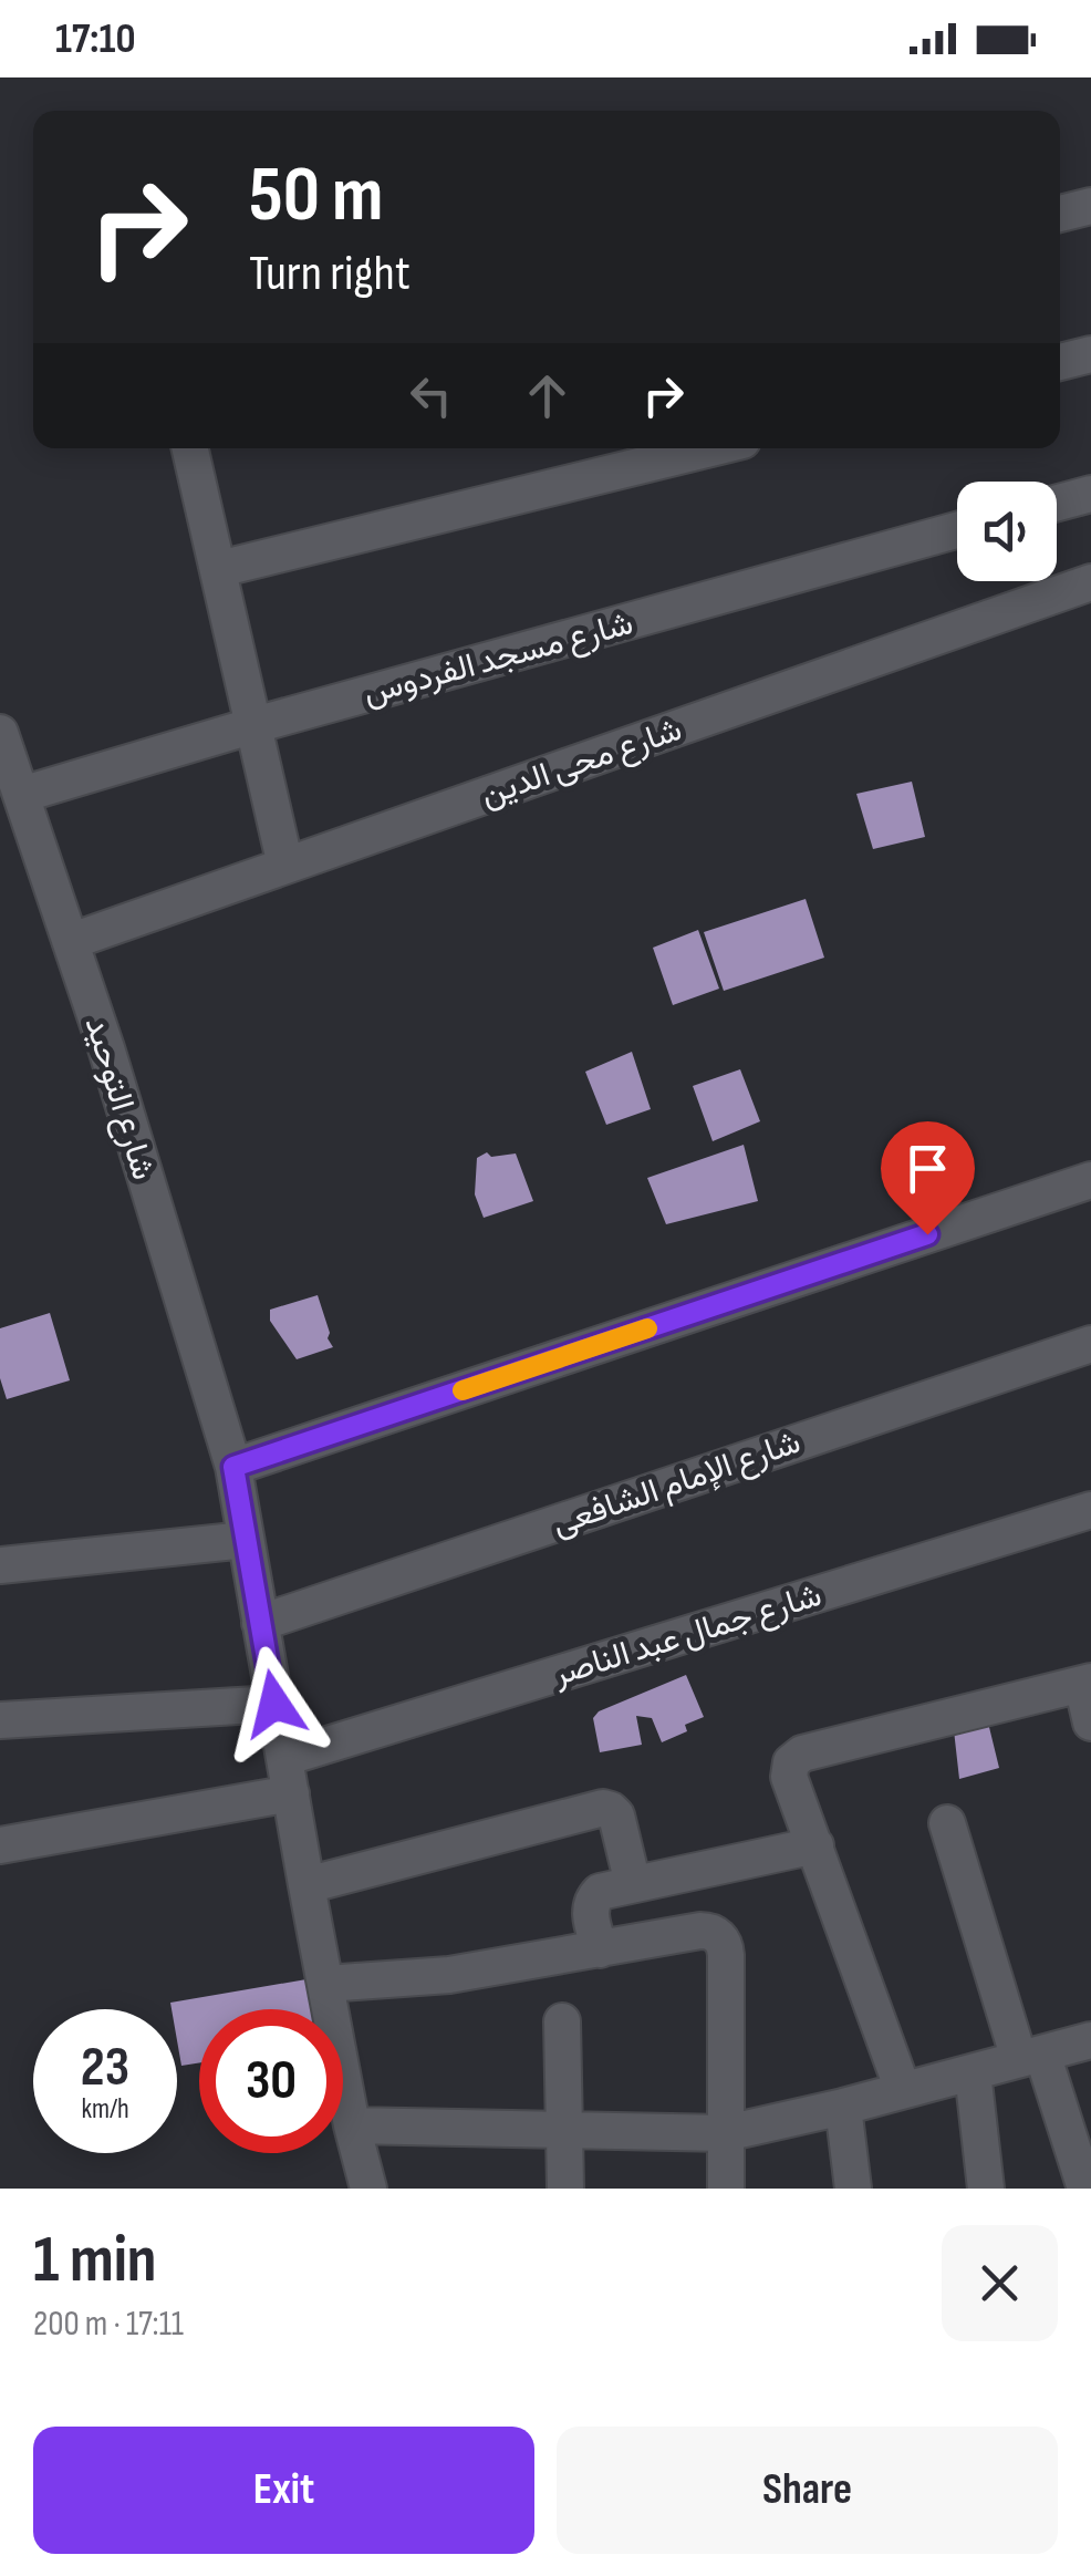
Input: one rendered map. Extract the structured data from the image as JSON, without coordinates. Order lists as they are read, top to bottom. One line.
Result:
{"streets":{"street":["شارع مسجد الفردوس","شارع محى الدين","شارع التوحيد","شارع الإمام الشافعى","شارع جمال عبد الناصر"]},"crossings":[["شارع مسجد الفردوس","شارع التوحيد"],["شارع محى الدين","شارع التوحيد"],["شارع التوحيد","شارع الإمام الشافعى"],["شارع التوحيد","شارع جمال عبد الناصر"]],"page":{"status":"17:10","turn":["50 m","Turn right"],"speed":"23 km/h","limit":"30","heading":["1 min","200 m · 17:11"],"buttons":["Exit","Share"]}}
